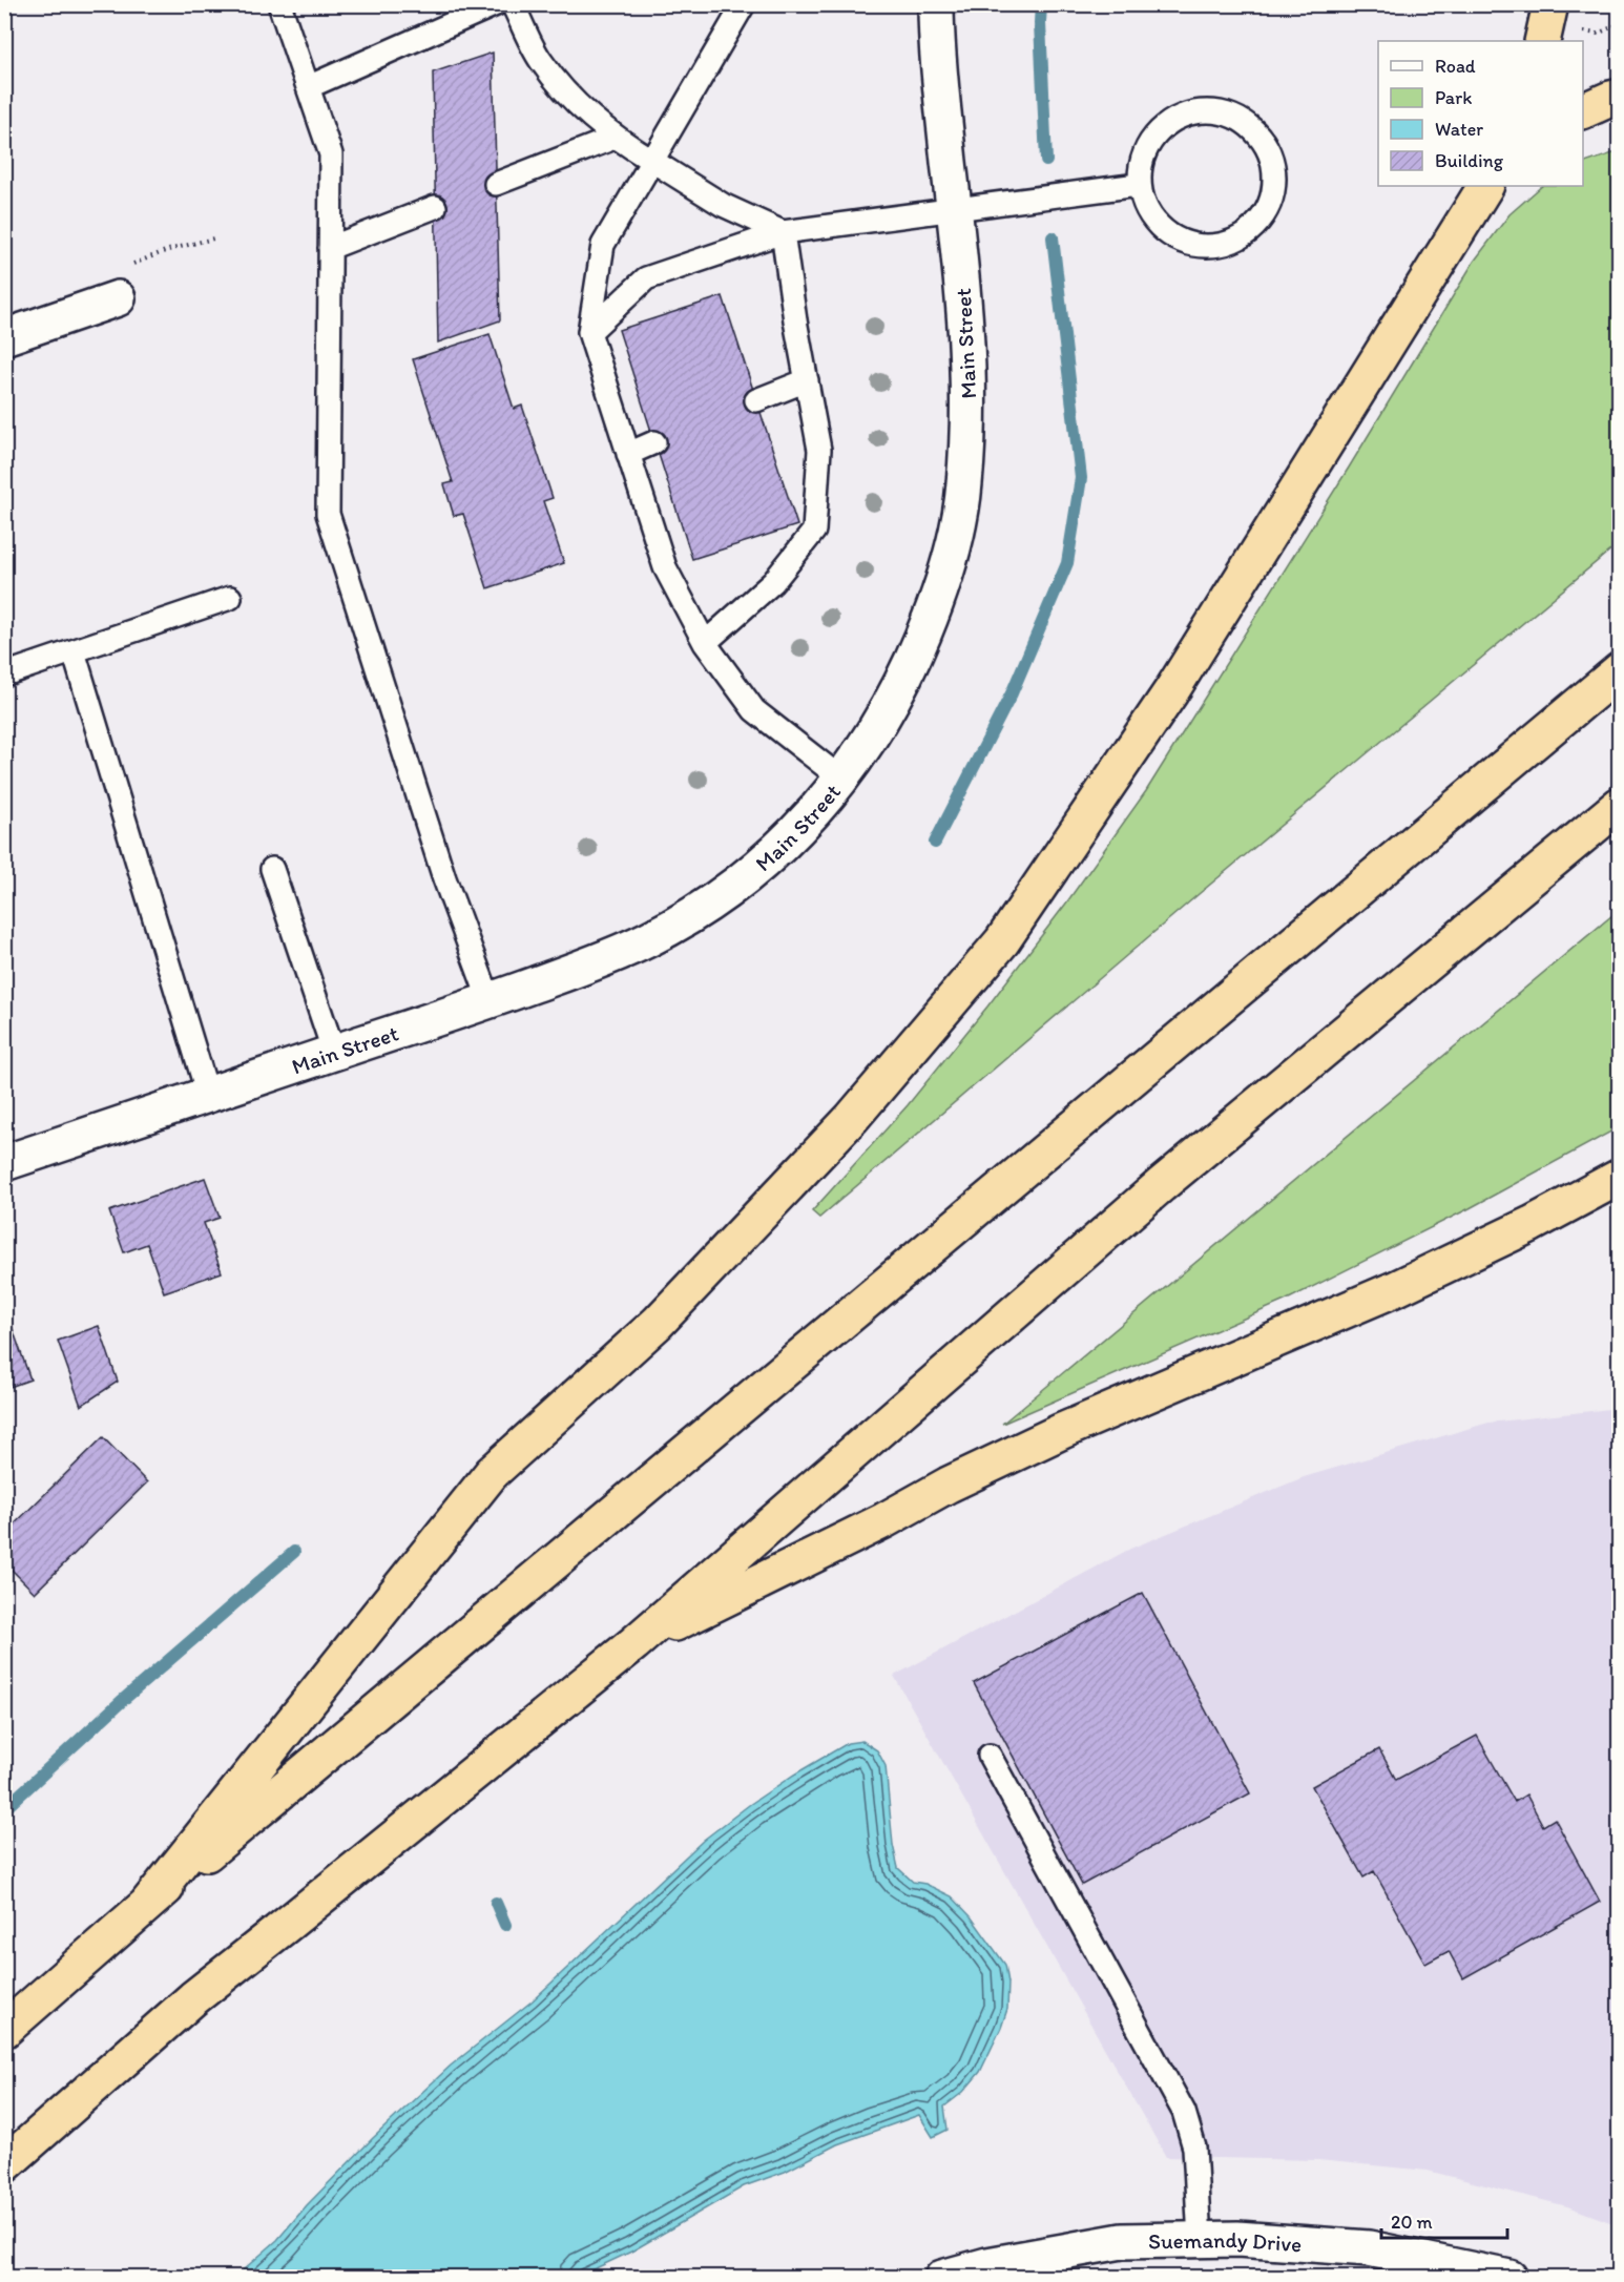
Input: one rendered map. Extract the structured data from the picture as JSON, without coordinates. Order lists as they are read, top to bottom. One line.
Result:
{"streets":{"street":["Main Street","Suemandy Drive"]},"legend":["Road","Park","Water","Building"],"scale_bar":"20 m"}
